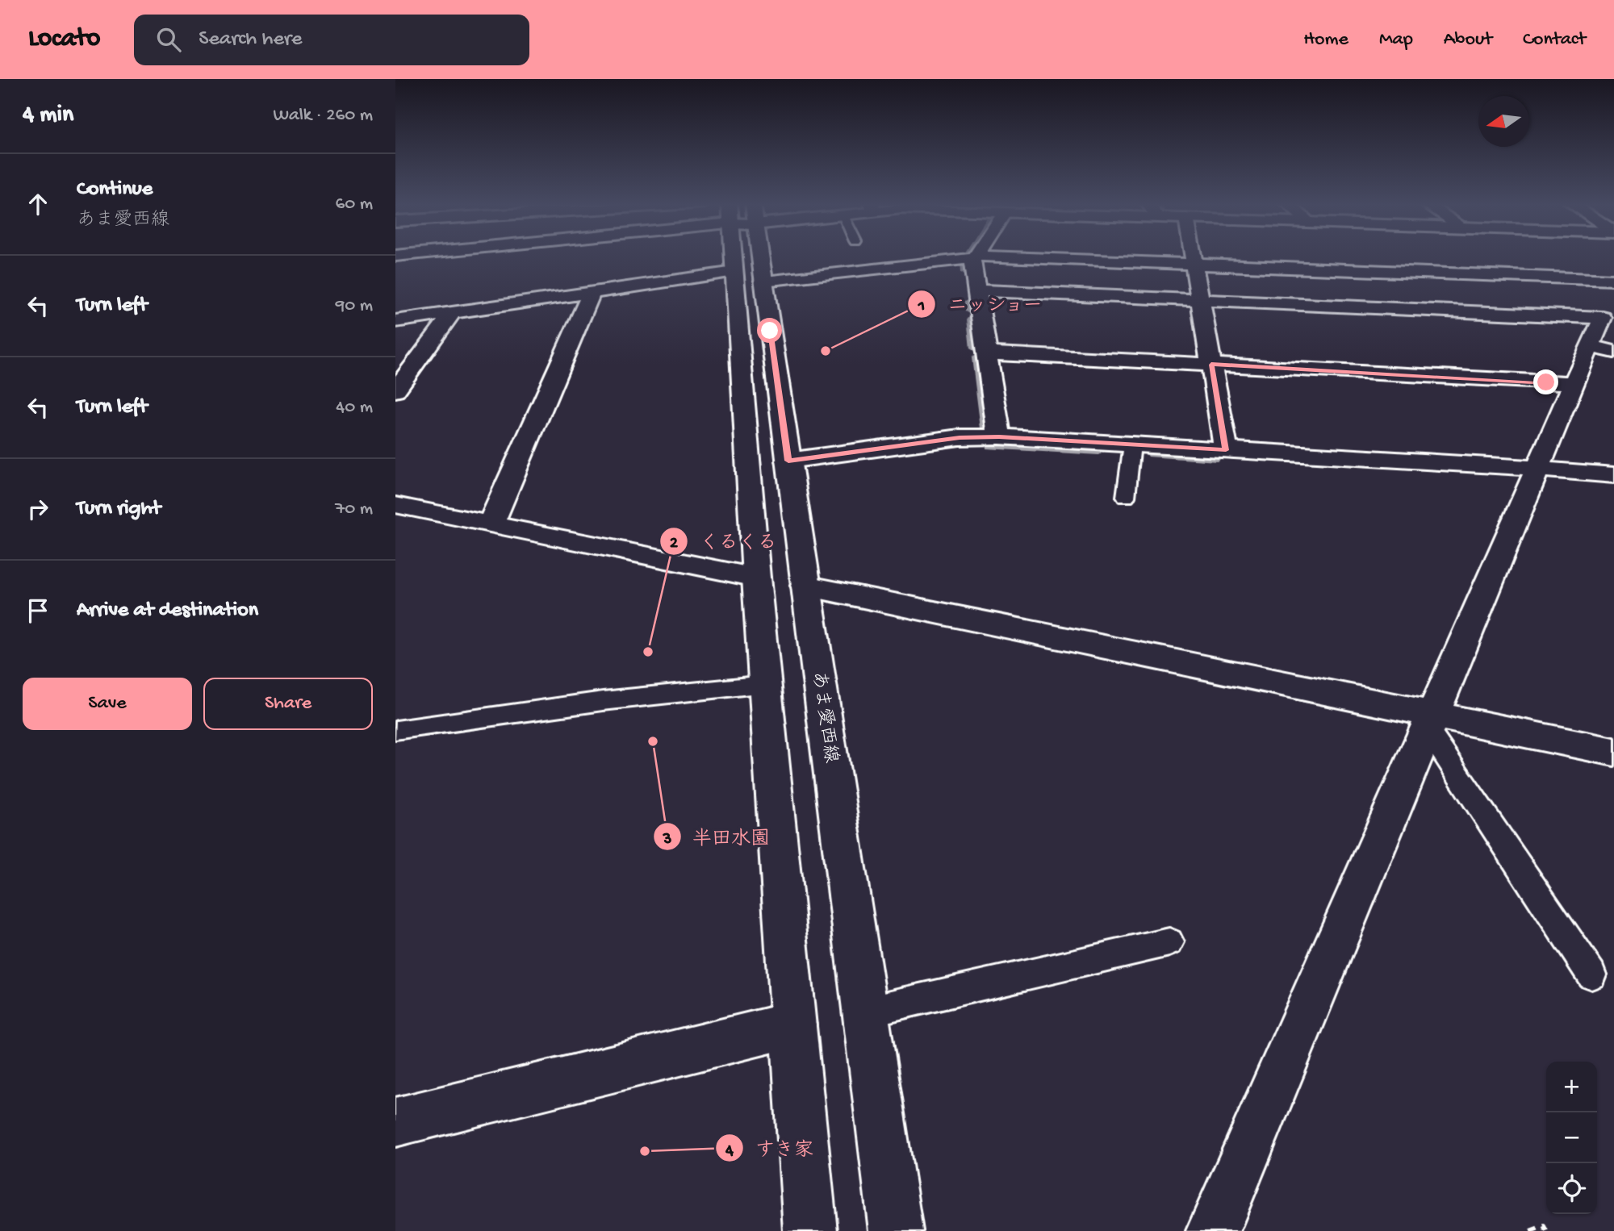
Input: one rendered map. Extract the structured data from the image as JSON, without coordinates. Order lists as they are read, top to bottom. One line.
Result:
{"streets":{"street":["あま愛西線"]},"places":["ニッショー","くるくる","半田水園","すき家"],"north":"left","page":{"header":"Locato","search":"Search here","nav":["Home","Map","About","Contact"],"heading":["4 min","Walk · 260 m"],"list":[["Continue","あま愛西線","60 m"],["Turn left","90 m"],["Turn left","40 m"],["Turn right","70 m"],"Arrive at destination"],"buttons":["Save","Share"],"map_buttons":["+","−"]}}
